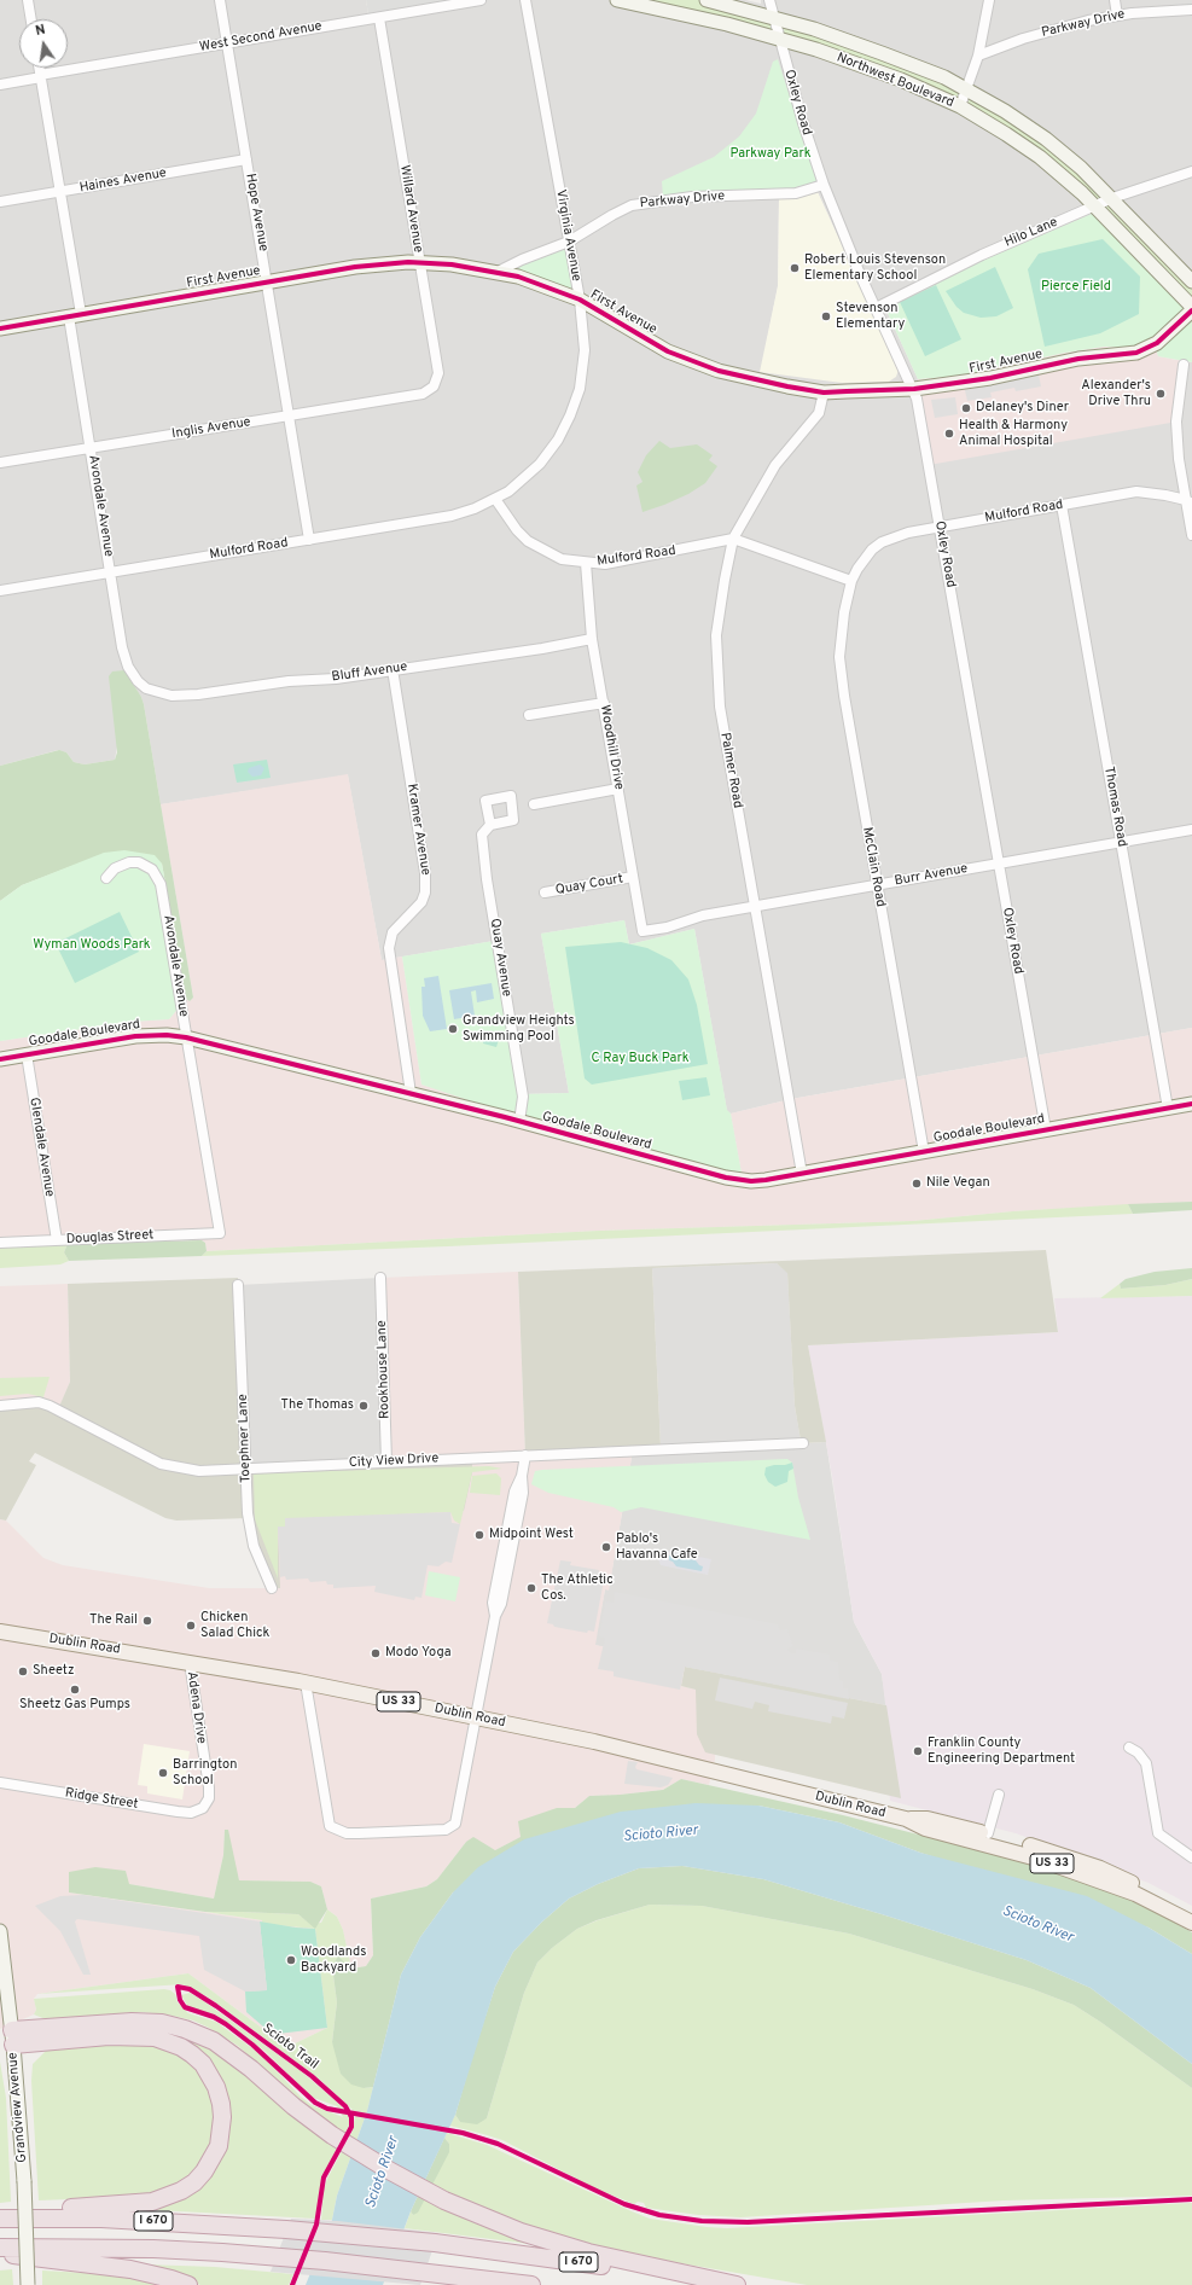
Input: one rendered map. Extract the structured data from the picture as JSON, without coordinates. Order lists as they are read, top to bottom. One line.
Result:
{"streets":{"highway":["I 670"],"main road":["Northwest Boulevard","First Avenue","Goodale Boulevard","Dublin Road","US 33","Grandview Avenue"],"street":["Parkway Drive","West Second Avenue","Oxley Road","Haines Avenue","Willard Avenue","Hope Avenue","Hilo Lane","Virginia Avenue","Inglis Avenue","Avondale Avenue","Mulford Road","Bluff Avenue","Woodhill Drive","Palmer Road","Thomas Road","Kramer Avenue","McClain Road","Burr Avenue","Quay Court","Quay Avenue","Glendale Avenue","Douglas Street","Rookhouse Lane","Toephner Lane","City View Drive","Adena Drive","Ridge Street"],"cycle path":["Scioto Trail"]},"crossings":[["Parkway Drive","Oxley Road"],["Parkway Drive","Virginia Avenue"],["Parkway Drive","First Avenue"],["West Second Avenue","Willard Avenue"],["West Second Avenue","Hope Avenue"],["West Second Avenue","Avondale Avenue"],["Northwest Boulevard","Oxley Road"],["Northwest Boulevard","Hilo Lane"],["Oxley Road","Hilo Lane"],["Oxley Road","First Avenue"],["Oxley Road","Mulford Road"],["Oxley Road","Burr Avenue"],["Oxley Road","Goodale Boulevard"],["Haines Avenue","Hope Avenue"],["Haines Avenue","Avondale Avenue"],["Willard Avenue","First Avenue"],["Willard Avenue","Inglis Avenue"],["Hope Avenue","First Avenue"],["Hope Avenue","Inglis Avenue"],["Hope Avenue","Mulford Road"],["Virginia Avenue","First Avenue"],["Virginia Avenue","Mulford Road"],["First Avenue","Avondale Avenue"],["First Avenue","Palmer Road"],["Inglis Avenue","Avondale Avenue"],["Avondale Avenue","Mulford Road"],["Avondale Avenue","Bluff Avenue"],["Avondale Avenue","Goodale Boulevard"],["Avondale Avenue","Douglas Street"],["Mulford Road","Woodhill Drive"],["Mulford Road","Palmer Road"],["Mulford Road","Thomas Road"],["Mulford Road","McClain Road"],["Bluff Avenue","Woodhill Drive"],["Bluff Avenue","Kramer Avenue"],["Woodhill Drive","Burr Avenue"],["Woodhill Drive","Quay Court"],["Palmer Road","Burr Avenue"],["Palmer Road","Goodale Boulevard"],["Thomas Road","Burr Avenue"],["Thomas Road","Goodale Boulevard"],["Kramer Avenue","Goodale Boulevard"],["McClain Road","Burr Avenue"],["McClain Road","Goodale Boulevard"],["Quay Avenue","Goodale Boulevard"],["Goodale Boulevard","Glendale Avenue"],["Glendale Avenue","Douglas Street"],["Rookhouse Lane","City View Drive"],["Toephner Lane","City View Drive"],["Dublin Road","Adena Drive"],["Adena Drive","Ridge Street"]],"water":["Scioto River"],"parks":["Parkway Park","Pierce Field","Wyman Woods Park","C Ray Buck Park"],"places":["Robert Louis Stevenson Elementary School","Stevenson Elementary","Alexander's Drive Thru","Delaney's Diner","Health & Harmony Animal Hospital","Grandview Heights Swimming Pool","Nile Vegan","The Thomas","Midpoint West","Pablo's Havanna Cafe","The Athletic Cos.","The Rail","Chicken Salad Chick","Modo Yoga","Sheetz","Sheetz Gas Pumps","Franklin County Engineering Department","Barrington School","Woodlands Backyard"],"north":"top"}
